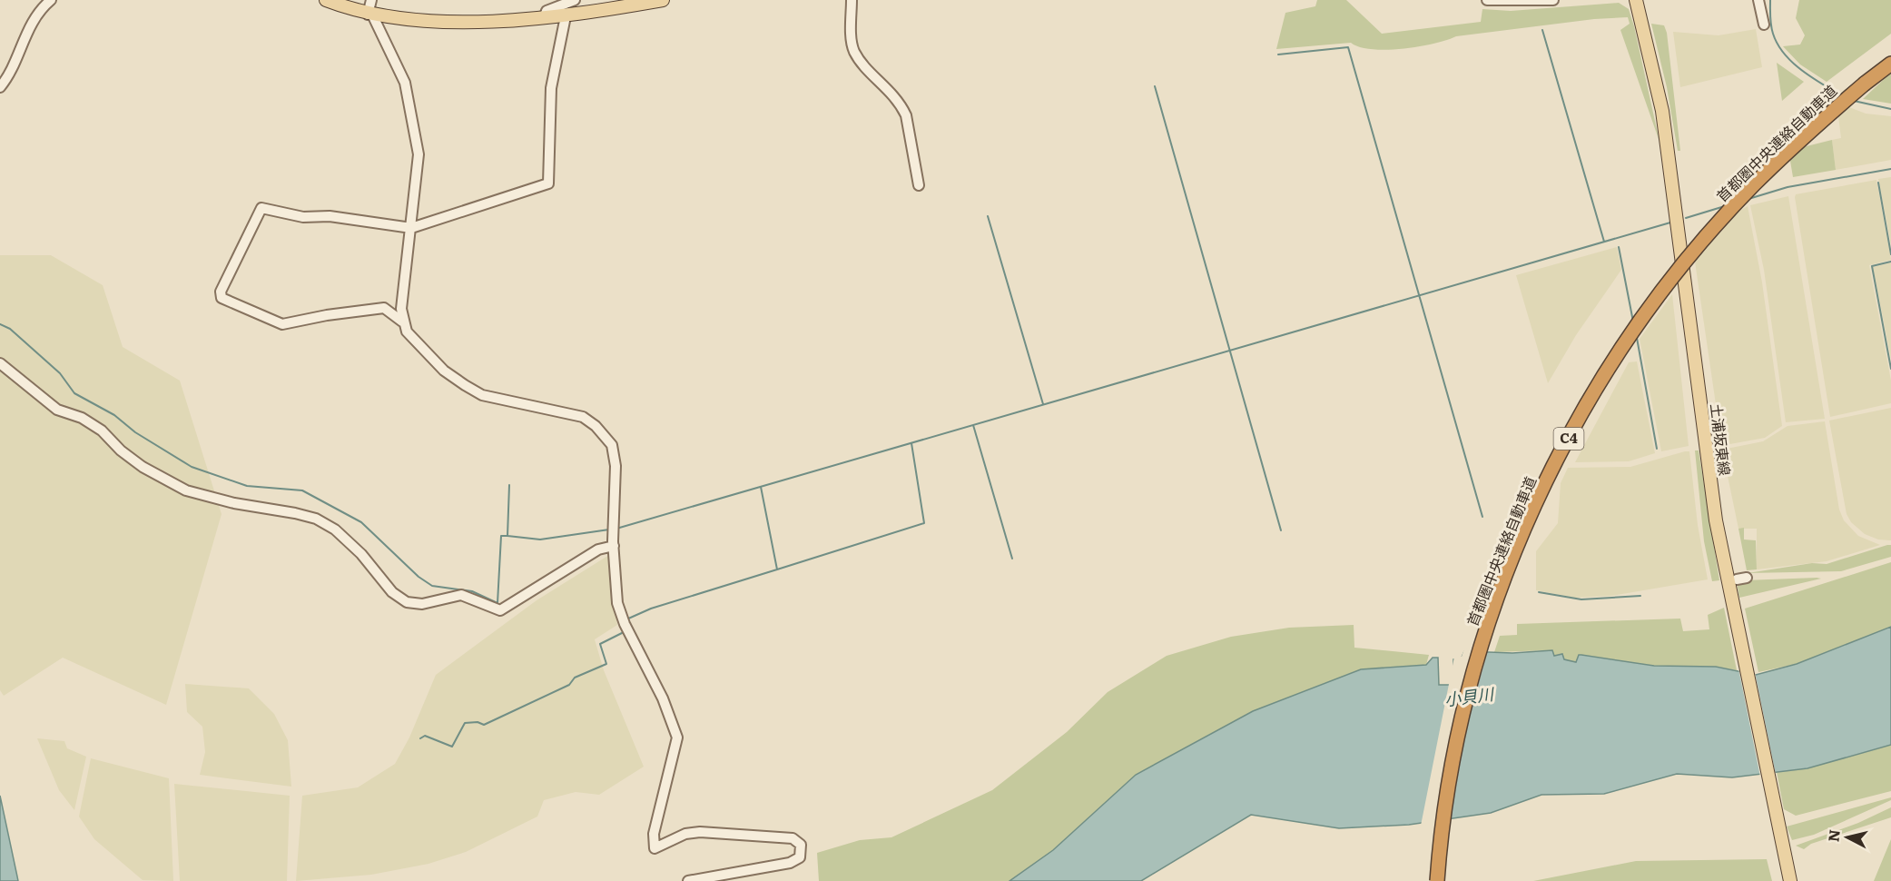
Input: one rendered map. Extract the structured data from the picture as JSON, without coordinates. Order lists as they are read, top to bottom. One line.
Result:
{"streets":{"highway":["首都圏中央連絡自動車道","C4"],"main road":["土浦坂東線"]},"water":["小貝川"],"north":"left"}
